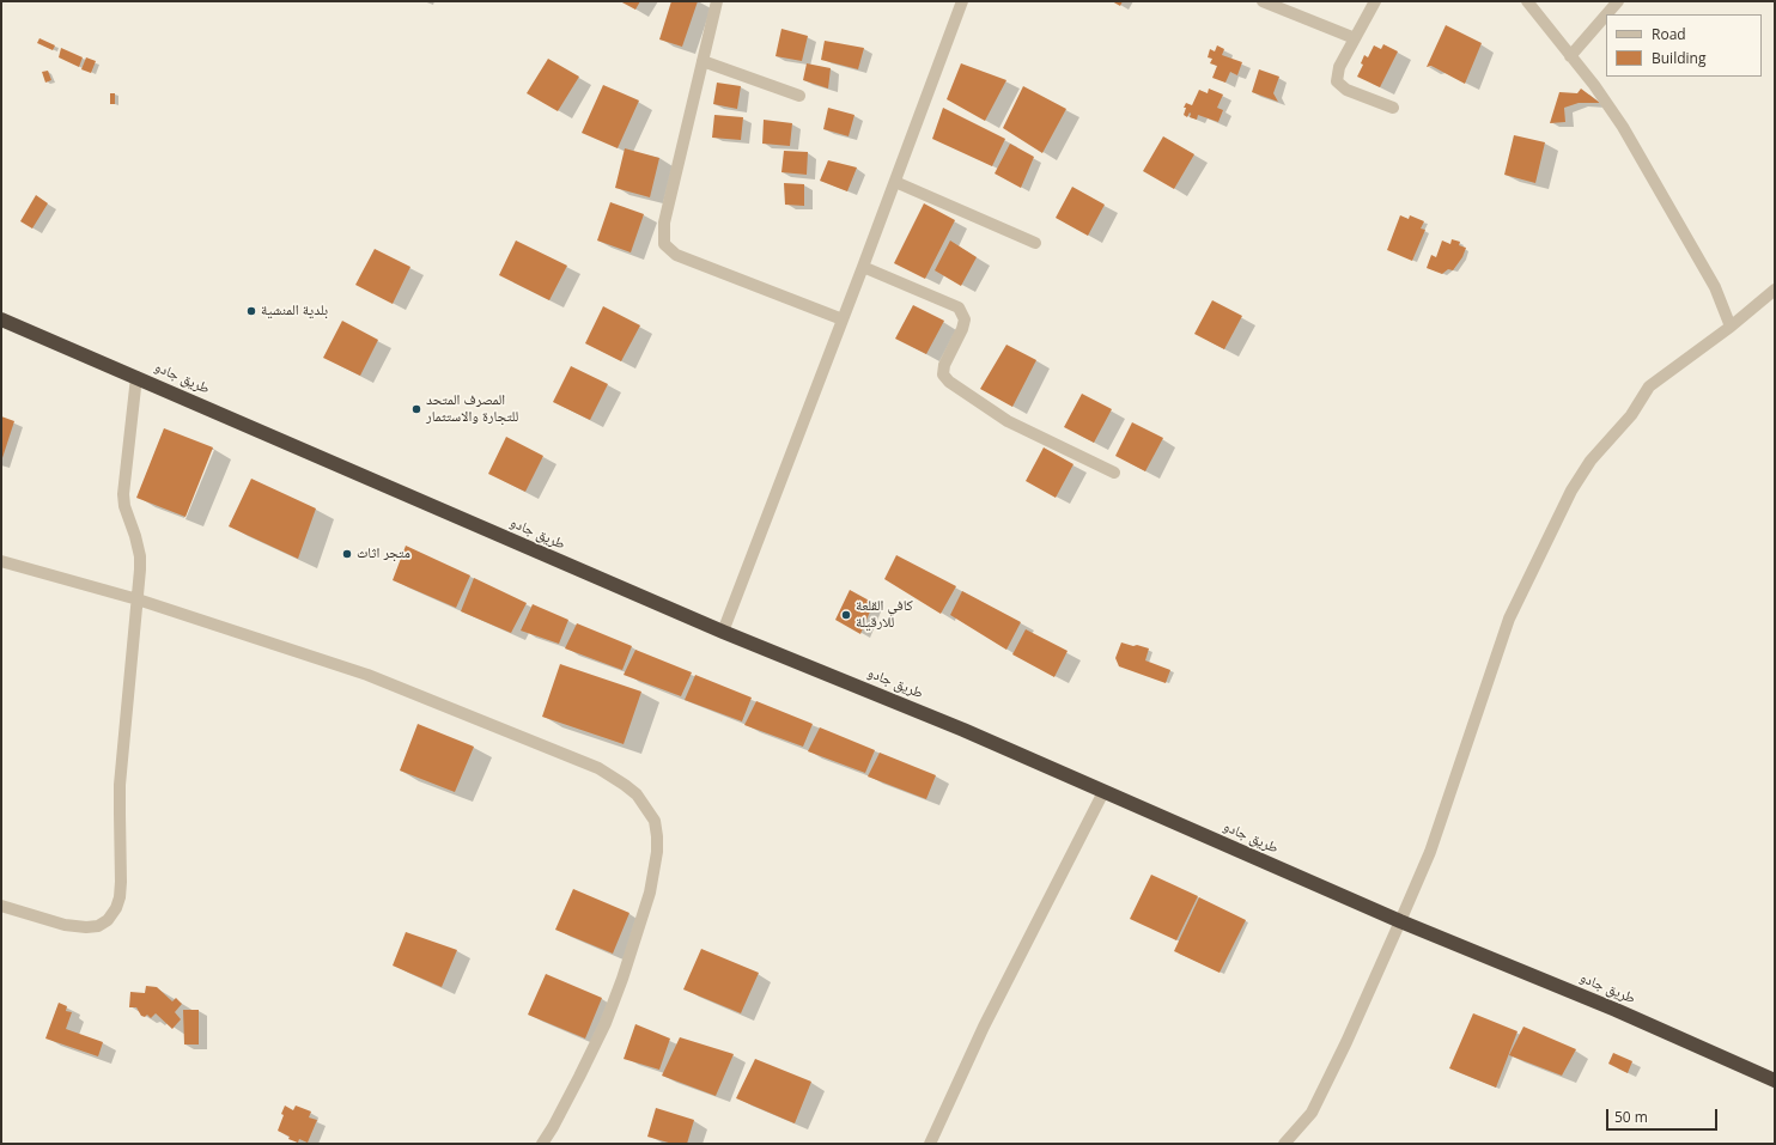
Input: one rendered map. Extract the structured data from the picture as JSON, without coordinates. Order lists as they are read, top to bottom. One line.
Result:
{"streets":{"highway":["طريق جادو"]},"places":["بلدية المنشية","المصرف المتحد للتجارة والاستثمار","متجر اثاث","كافي القلعة للارقيلة"],"legend":["Road","Building"],"scale_bar":"50 m"}
